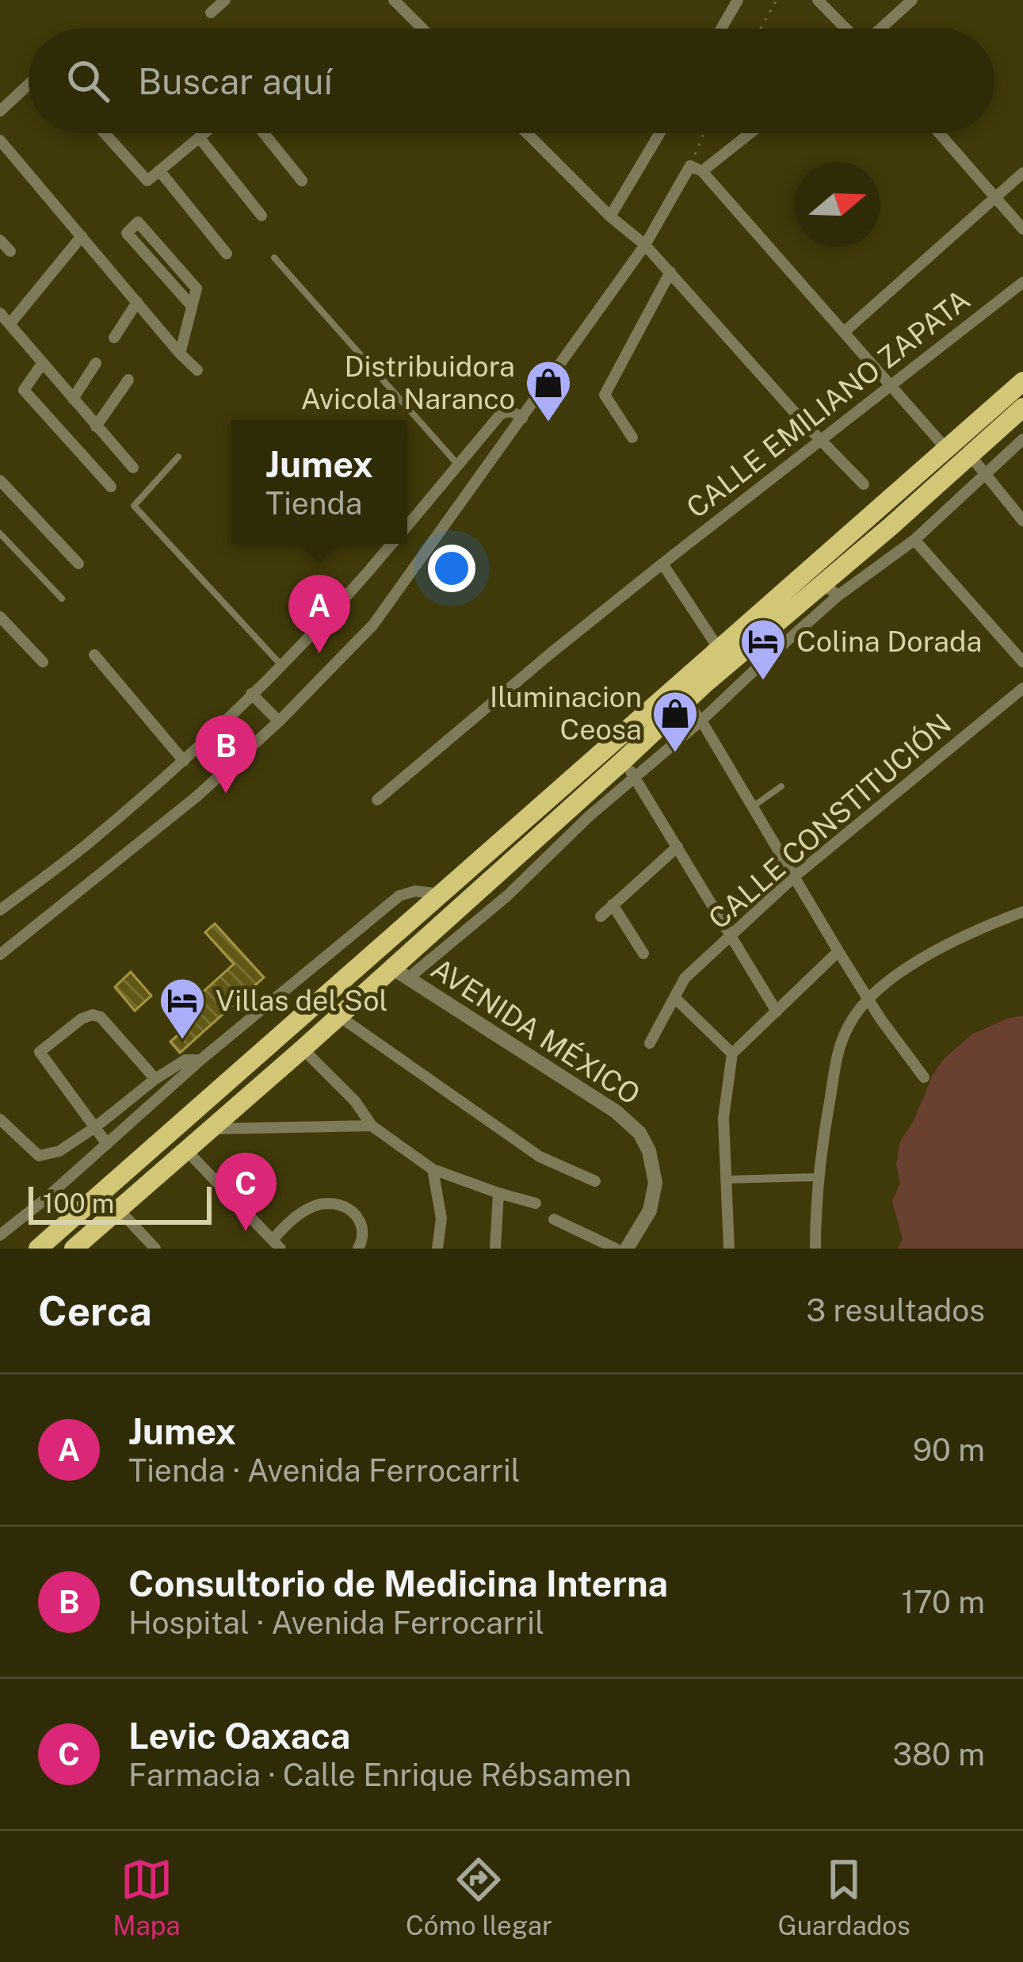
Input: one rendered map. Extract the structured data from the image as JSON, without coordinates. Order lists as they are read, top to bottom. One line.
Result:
{"streets":{"street":["CALLE EMILIANO ZAPATA","CALLE CONSTITUCIÓN","AVENIDA MÉXICO"]},"places":{"shop":["Distribuidora Avicola Naranco","Iluminacion Ceosa"],"hotel":["Colina Dorada","Villas del Sol"]},"scale_bar":"100 m","north":"right","page":{"search":"Buscar aquí","popup":["Jumex","Tienda"],"pins":["A","B","C"],"scale":"100 m","heading":["Cerca","3 resultados"],"list":[{"mark":"A","name":"Jumex","note":"Tienda · Avenida Ferrocarril","value":"90 m"},{"mark":"B","name":"Consultorio de Medicina Interna","note":"Hospital · Avenida Ferrocarril","value":"170 m"},{"mark":"C","name":"Levic Oaxaca","note":"Farmacia · Calle Enrique Rébsamen","value":"380 m"}],"nav":["Mapa","Cómo llegar","Guardados"]}}
